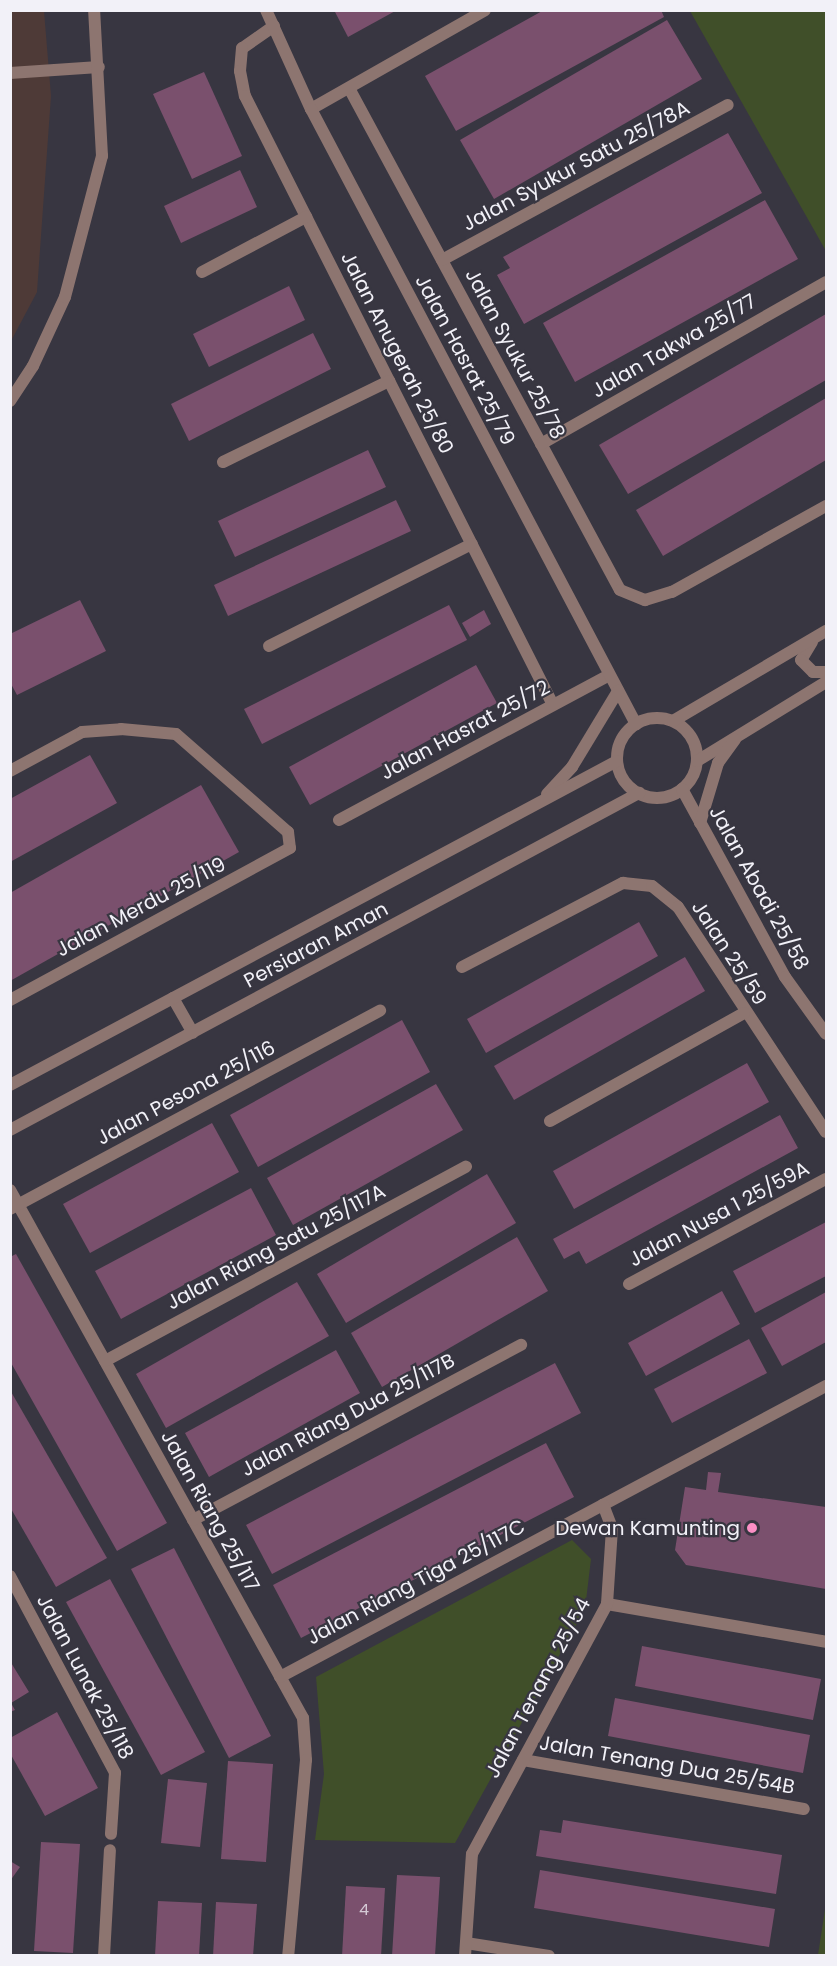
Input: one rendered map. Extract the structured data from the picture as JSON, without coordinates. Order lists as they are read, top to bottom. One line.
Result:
{"streets":{"street":["Jalan Syukur Satu 25/78A","Jalan Takwa 25/77","Jalan Anugerah 25/80","Jalan Syukur 25/78","Jalan Hasrat 25/79","Jalan Hasrat 25/72","Jalan Abadi 25/58","Jalan Merdu 25/119","Persiaran Aman","Jalan 25/59","Jalan Pesona 25/116","Jalan Nusa 1 25/59A","Jalan Riang Satu 25/117A","Jalan Riang Dua 25/117B","Jalan Riang 25/117","Jalan Riang Tiga 25/117C","Jalan Lunak 25/118","Jalan Tenang 25/54","Jalan Tenang Dua 25/54B"]},"crossings":[["Jalan Syukur Satu 25/78A","Jalan Syukur 25/78"],["Jalan Takwa 25/77","Jalan Syukur 25/78"],["Jalan Anugerah 25/80","Jalan Hasrat 25/79"],["Jalan Anugerah 25/80","Jalan Hasrat 25/72"],["Jalan Hasrat 25/79","Jalan Hasrat 25/72"],["Jalan Hasrat 25/79","Jalan Abadi 25/58"],["Jalan Hasrat 25/79","Persiaran Aman"],["Jalan Abadi 25/58","Persiaran Aman"],["Jalan Pesona 25/116","Jalan Riang 25/117"],["Jalan Riang Satu 25/117A","Jalan Riang 25/117"],["Jalan Riang Dua 25/117B","Jalan Riang 25/117"],["Jalan Riang 25/117","Jalan Riang Tiga 25/117C"],["Jalan Riang Tiga 25/117C","Jalan Tenang 25/54"],["Jalan Tenang 25/54","Jalan Tenang Dua 25/54B"]],"places":["Dewan Kamunting"],"house_numbers":["4"]}
